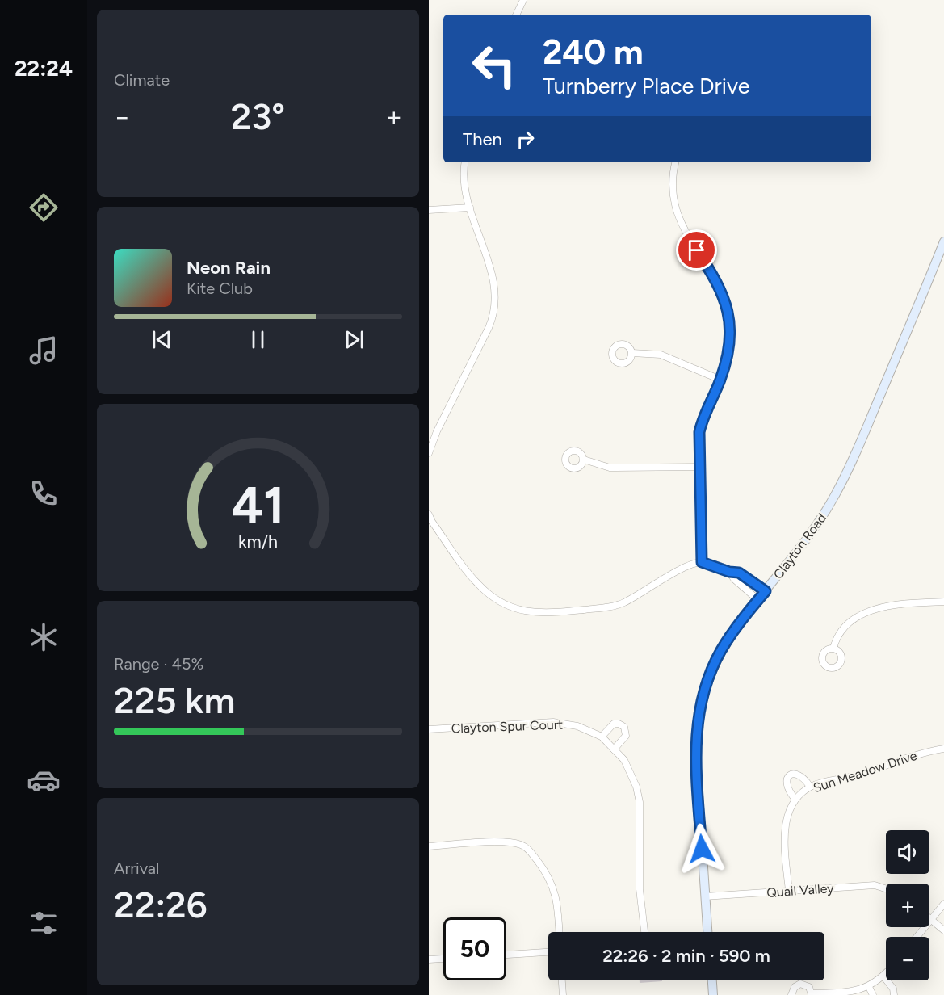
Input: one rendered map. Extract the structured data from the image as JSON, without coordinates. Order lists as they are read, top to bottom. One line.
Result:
{"streets":{"main road":["Clayton Road"],"street":["Clayton Spur Court","Sun Meadow Drive","Quail Valley"]},"crossings":[["Clayton Road","Quail Valley"],["Sun Meadow Drive","Quail Valley"]],"page":{"tabs":"22:24","tile":["Climate",["Range · 45%","225 km"],["Arrival","22:26"]],"turn":["240 m","Turnberry Place Drive"],"heat":["−","23°","+"],"then":"Then","song":["Neon Rain","Kite Club"],"map_buttons":["+","−"],"limit":"50","trip":"22:26 · 2 min · 590 m","gauge":["41","km/h"]}}
